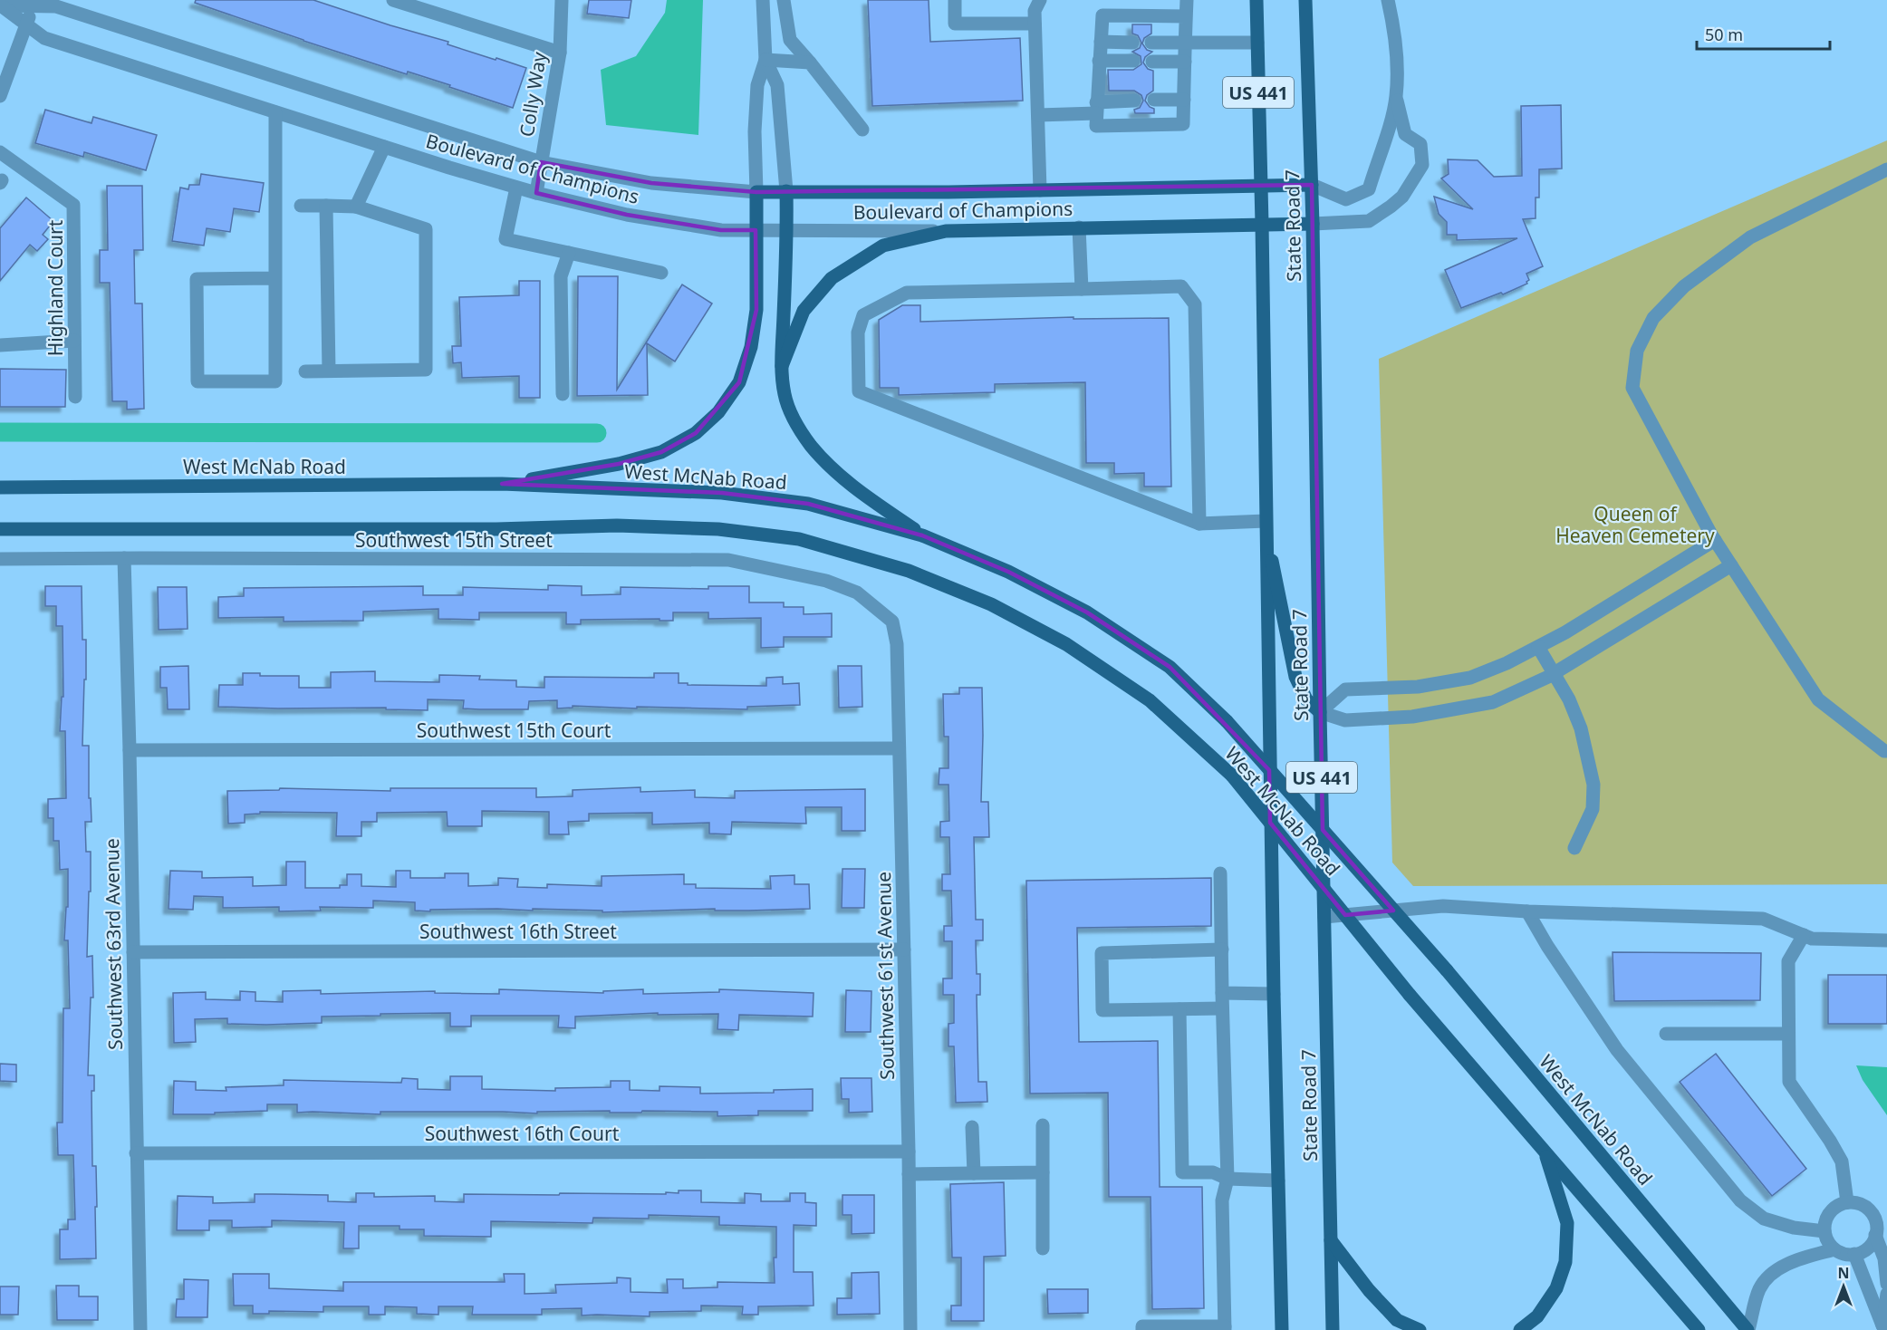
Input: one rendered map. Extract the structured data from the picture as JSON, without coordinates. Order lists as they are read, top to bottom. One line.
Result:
{"streets":{"main road":["US 441","Boulevard of Champions","State Road 7","West McNab Road"],"street":["Colly Way","Highland Court","Southwest 15th Street","Southwest 15th Court","Southwest 16th Street","Southwest 63rd Avenue","Southwest 61st Avenue","Southwest 16th Court"]},"crossings":[["Colly Way","Boulevard of Champions"],["Boulevard of Champions","State Road 7"],["Southwest 15th Street","Southwest 63rd Avenue"],["Southwest 15th Street","Southwest 61st Avenue"],["Southwest 15th Court","Southwest 63rd Avenue"],["Southwest 15th Court","Southwest 61st Avenue"],["Southwest 16th Street","Southwest 63rd Avenue"],["Southwest 16th Street","Southwest 61st Avenue"],["Southwest 63rd Avenue","Southwest 16th Court"],["Southwest 61st Avenue","Southwest 16th Court"]],"parks":["Queen of Heaven Cemetery"],"scale_bar":"50 m","north":"top"}
